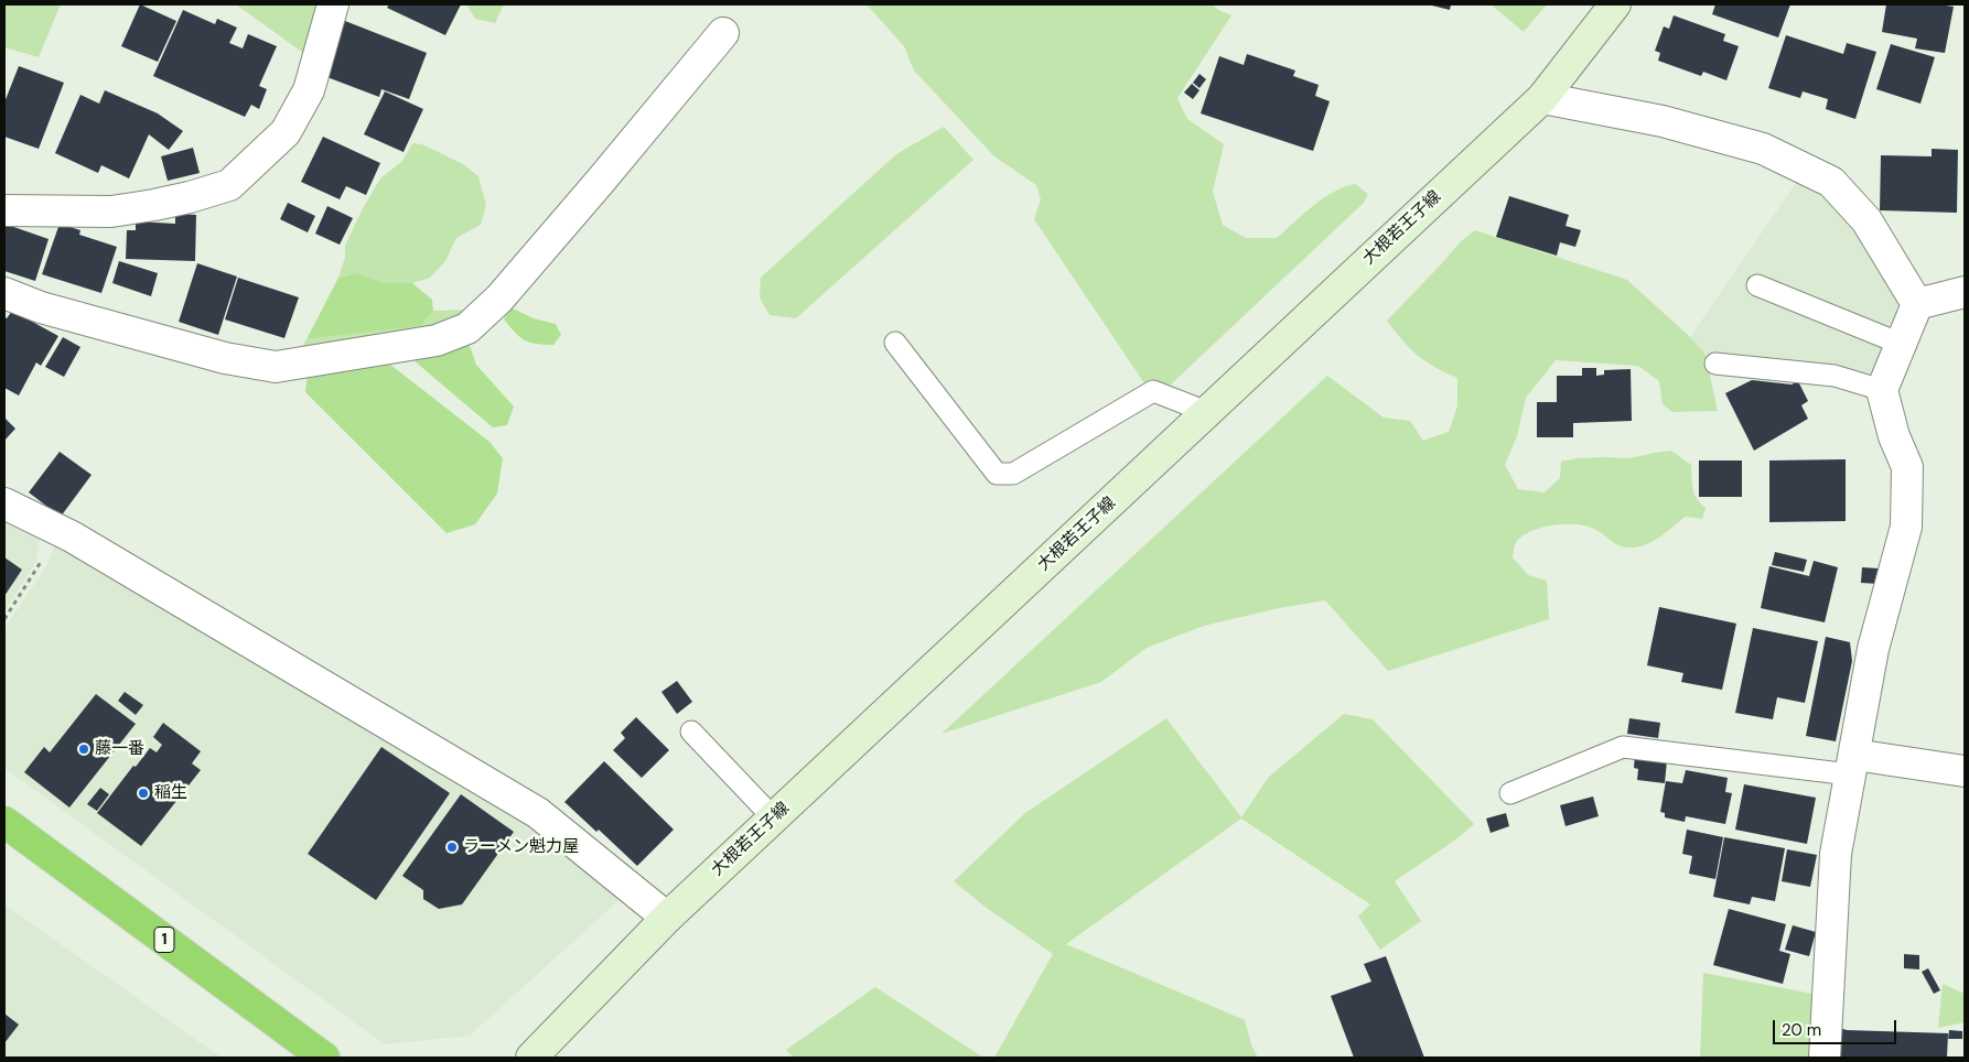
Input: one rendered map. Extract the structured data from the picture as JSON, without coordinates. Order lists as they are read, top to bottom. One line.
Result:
{"streets":{"highway":["1"],"street":["大根若王子線"]},"places":["藤一番","稲生","ラーメン魁力屋"],"scale_bar":"20 m"}
